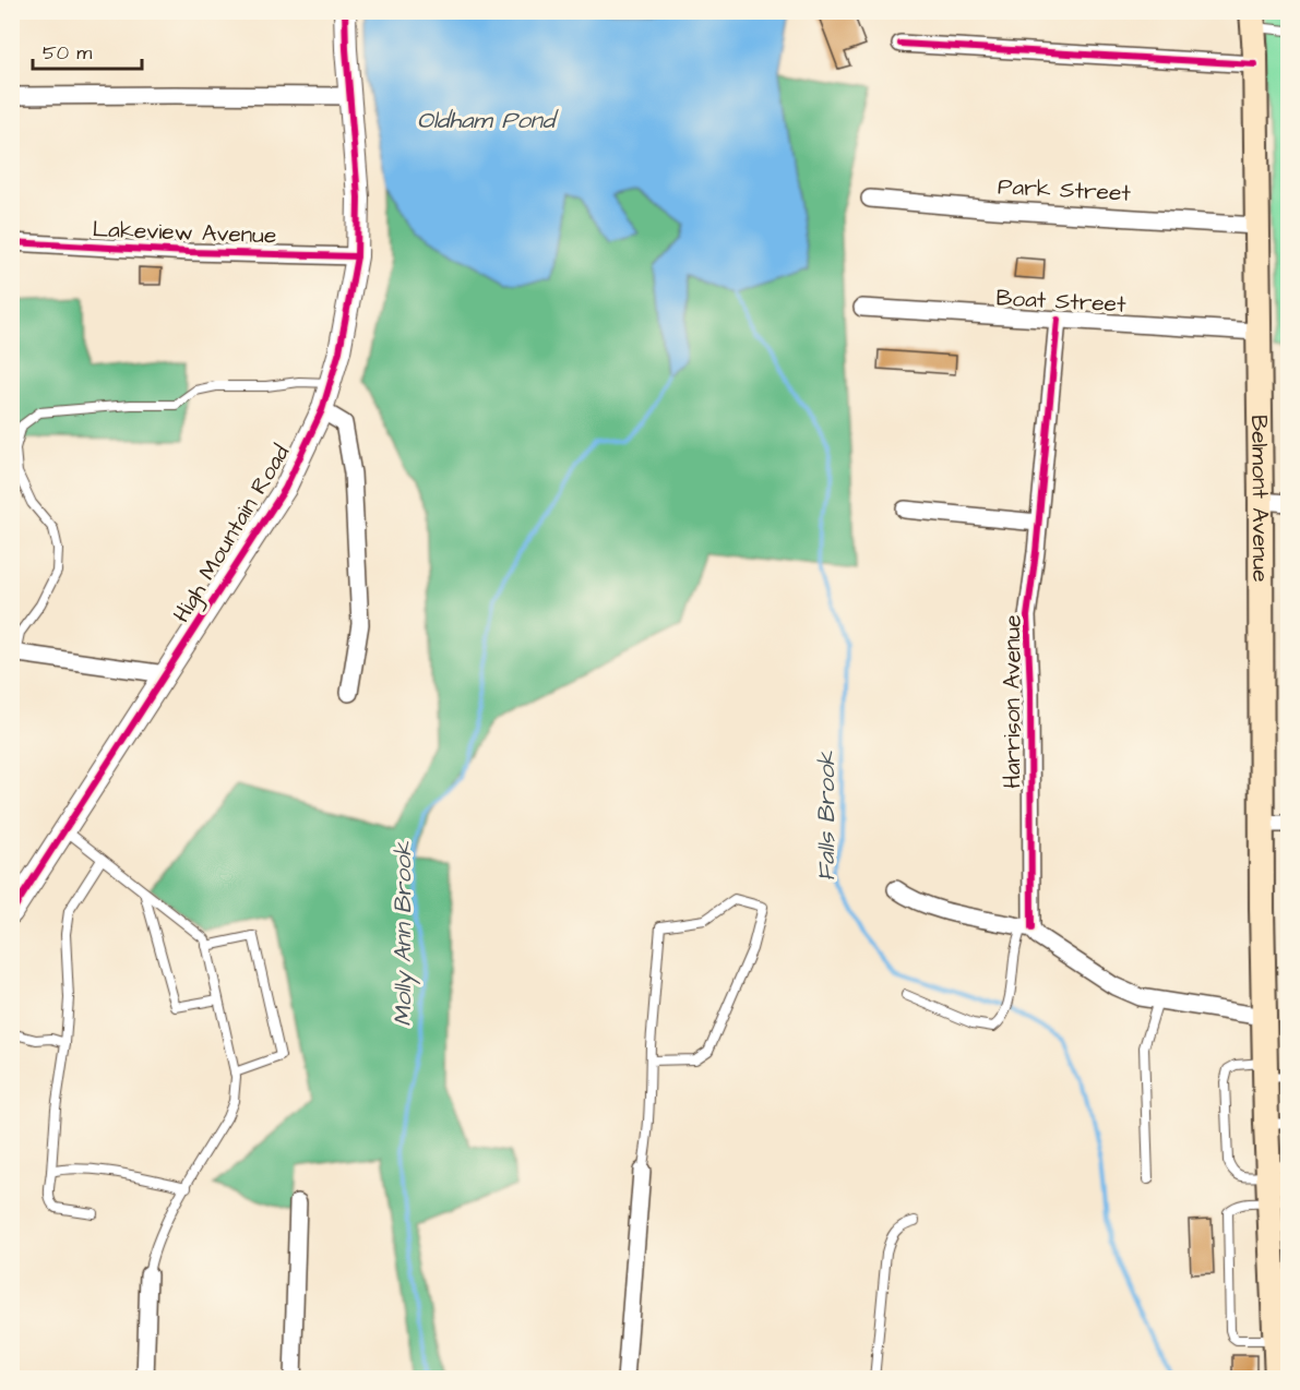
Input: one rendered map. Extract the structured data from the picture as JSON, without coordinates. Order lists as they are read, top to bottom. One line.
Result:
{"streets":{"main road":["Belmont Avenue"],"street":["Park Street","Lakeview Avenue","Boat Street","High Mountain Road","Harrison Avenue"]},"crossings":[["Park Street","Belmont Avenue"],["Lakeview Avenue","High Mountain Road"],["Boat Street","Belmont Avenue"],["Boat Street","Harrison Avenue"]],"water":["Oldham Pond","Falls Brook","Molly Ann Brook"],"scale_bar":"50 m"}
